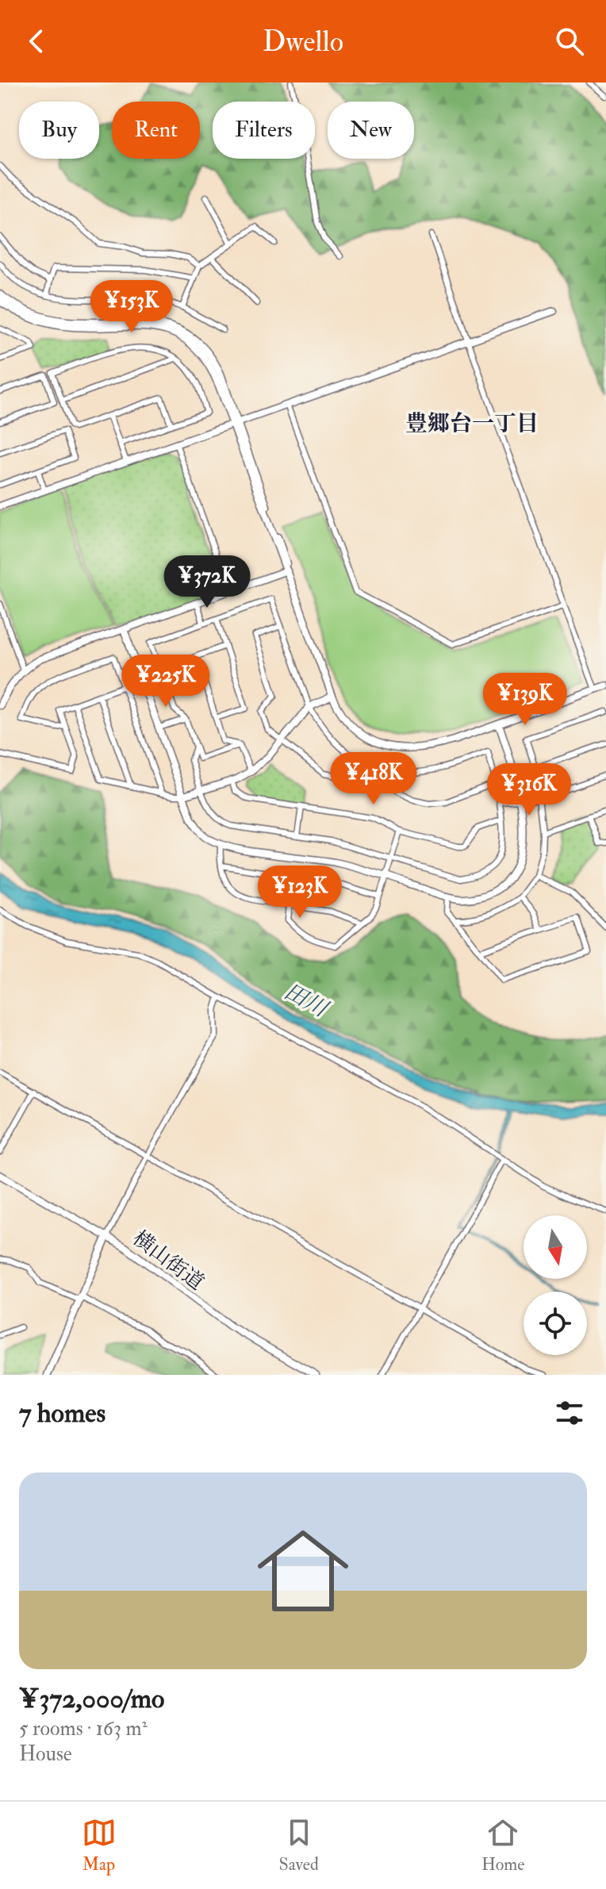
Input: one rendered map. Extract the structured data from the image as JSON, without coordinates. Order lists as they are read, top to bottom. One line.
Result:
{"streets":{"street":["横山街道"]},"districts":["豊郷台一丁目"],"water":["田川"],"north":"bottom","page":{"header":"Dwello","chip":["Buy","Rent","Filters","New"],"price":["¥153K","¥372K","¥225K","¥139K","¥418K","¥316K","¥123K"],"heading":"7 homes","list":[{"name":"¥372,000/mo","note":"5 rooms · 163 m² · House"}],"tabs":["Map","Saved","Home"]}}
